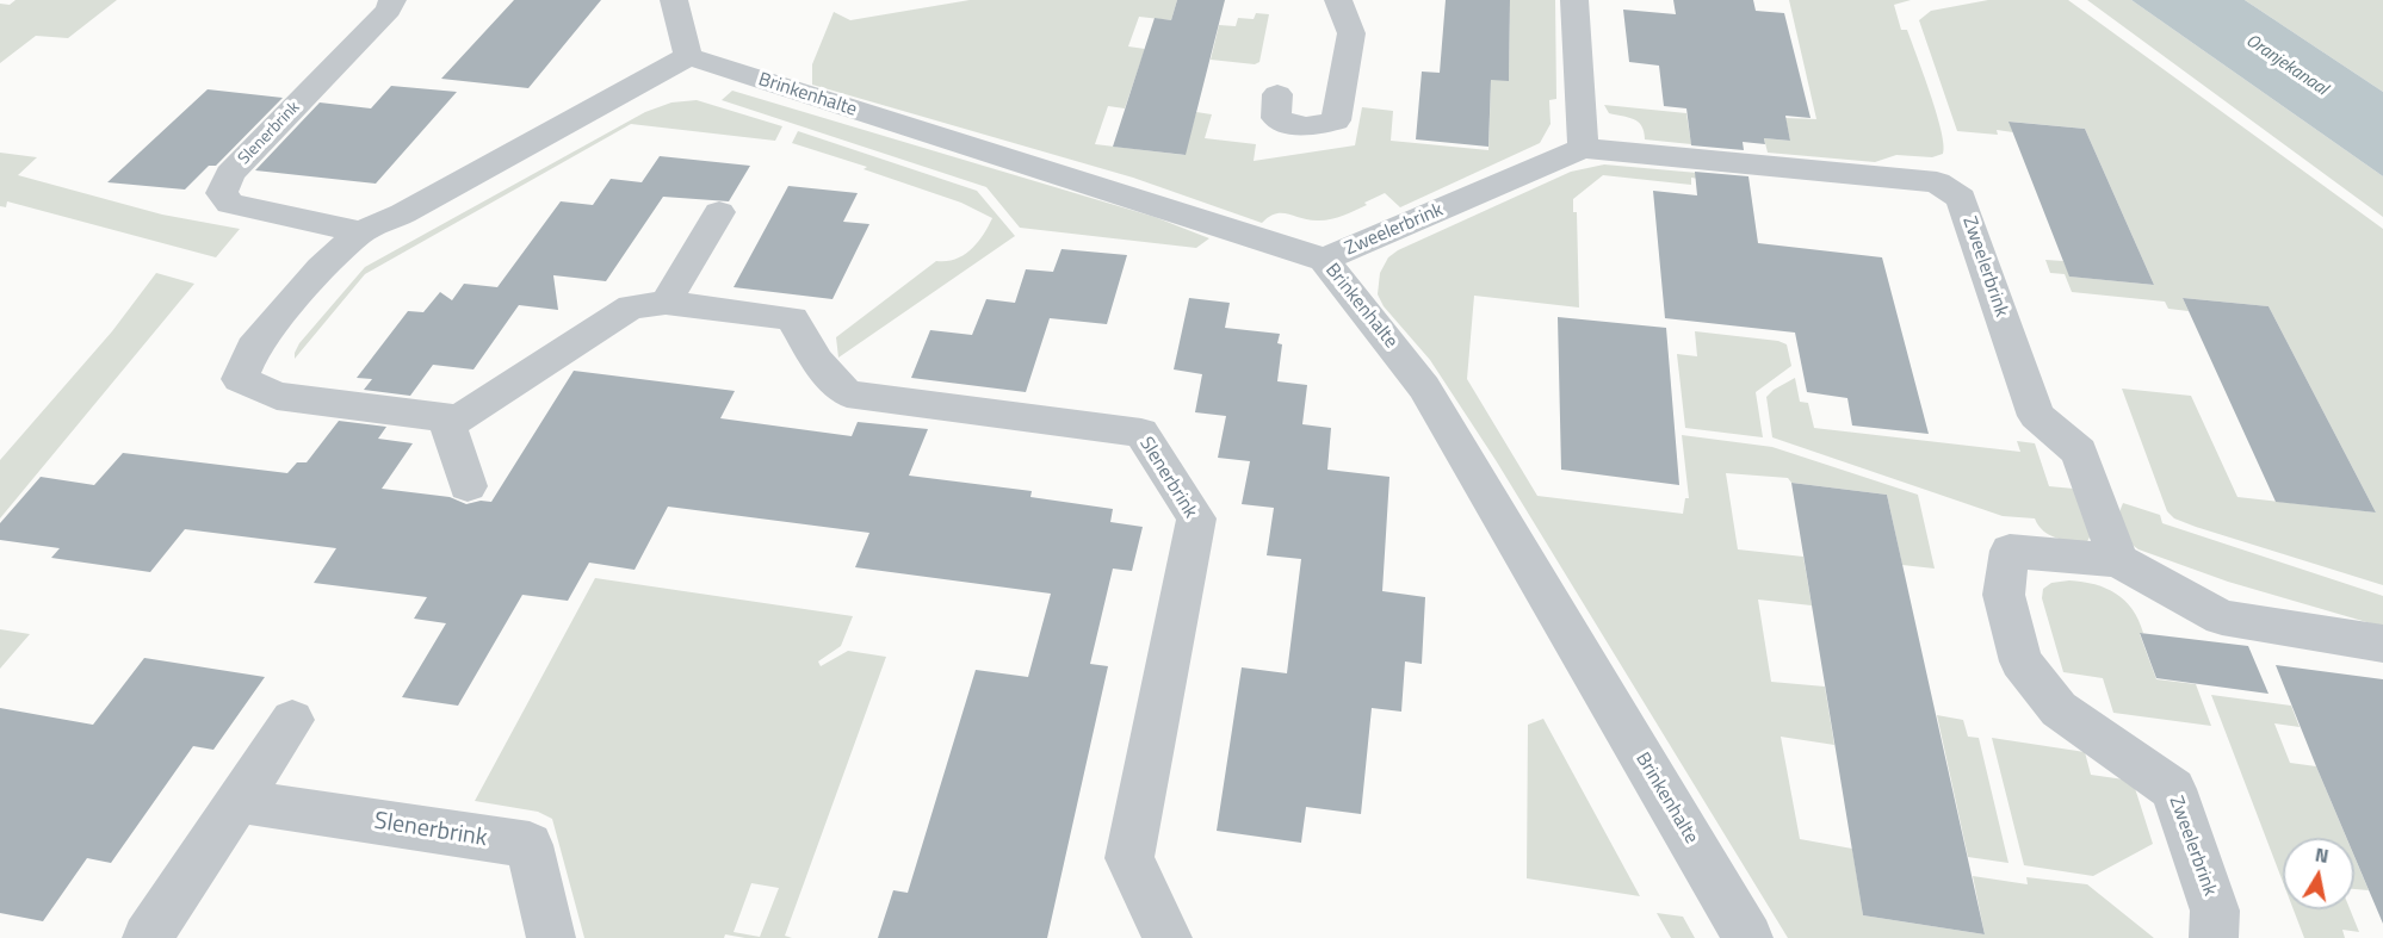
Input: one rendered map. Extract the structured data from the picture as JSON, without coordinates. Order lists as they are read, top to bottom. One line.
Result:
{"streets":{"street":["Brinkenhalte","Slenerbrink","Zweelerbrink"]},"crossings":[["Brinkenhalte","Slenerbrink"],["Brinkenhalte","Zweelerbrink"]],"water":["Oranjekanaal"],"north":"top"}
